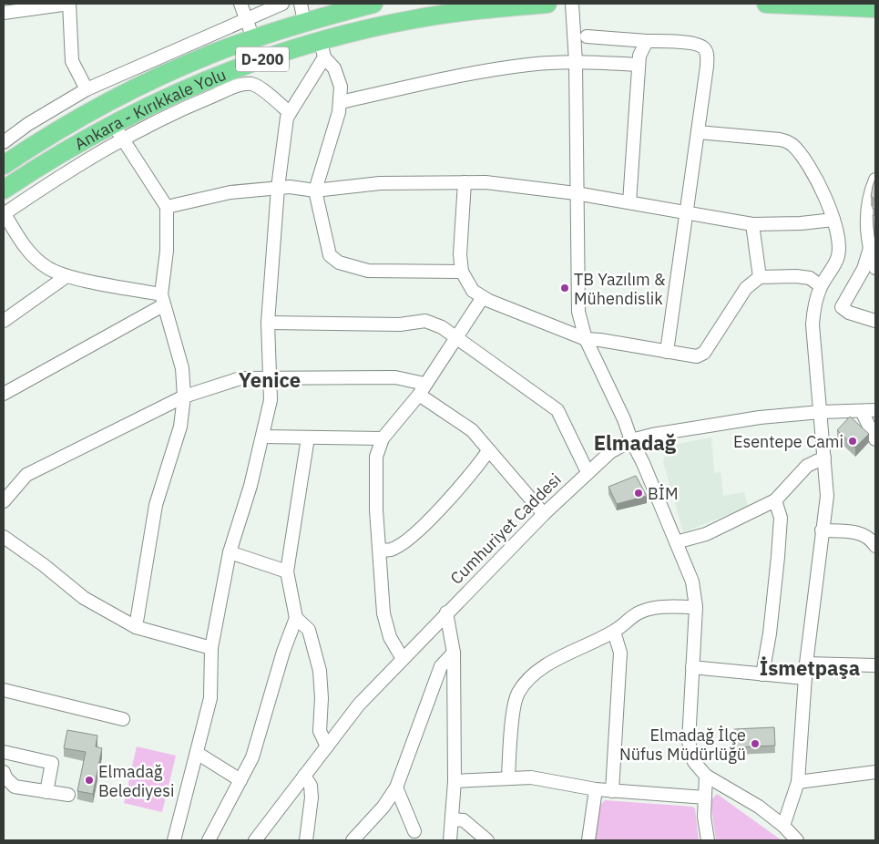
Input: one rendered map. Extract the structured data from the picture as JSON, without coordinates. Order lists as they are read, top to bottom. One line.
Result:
{"streets":{"highway":["D-200","Ankara - Kırıkkale Yolu"],"street":["Cumhuriyet Caddesi"]},"districts":["Yenice","Elmadağ","İsmetpaşa"],"places":["TB Yazılım & Mühendislik","Esentepe Cami","BİM","Elmadağ İlçe Nüfus Müdürlüğü","Elmadağ Belediyesi"]}
